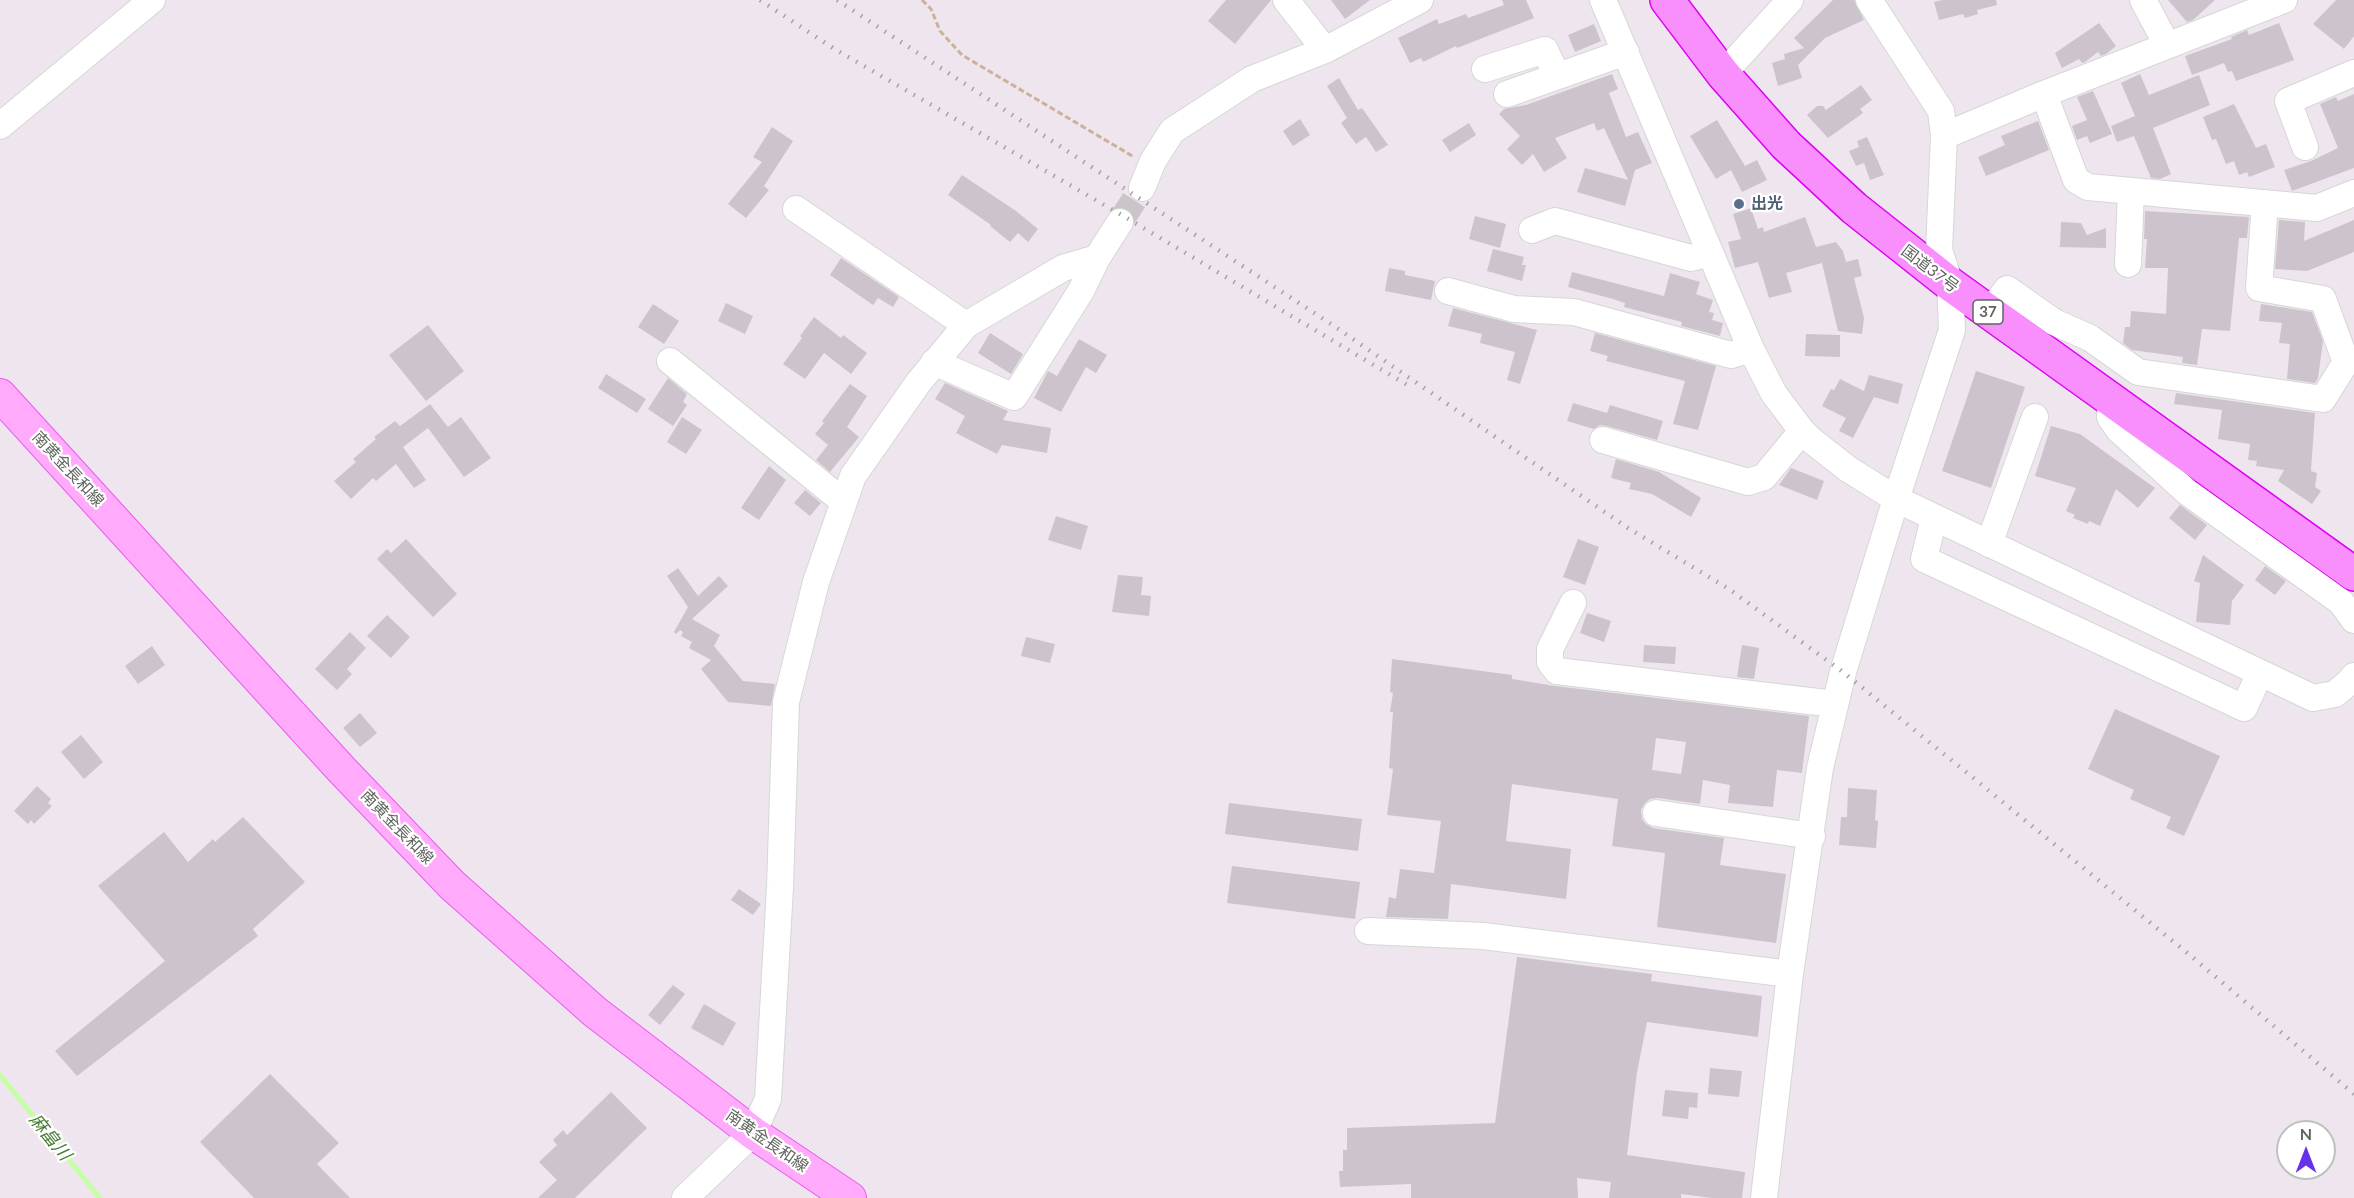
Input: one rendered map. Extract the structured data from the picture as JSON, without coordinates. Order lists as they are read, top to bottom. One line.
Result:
{"streets":{"highway":["国道37号","37"],"main road":["南黄金長和線"]},"water":["麻畠川"],"places":["出光"],"north":"top"}
